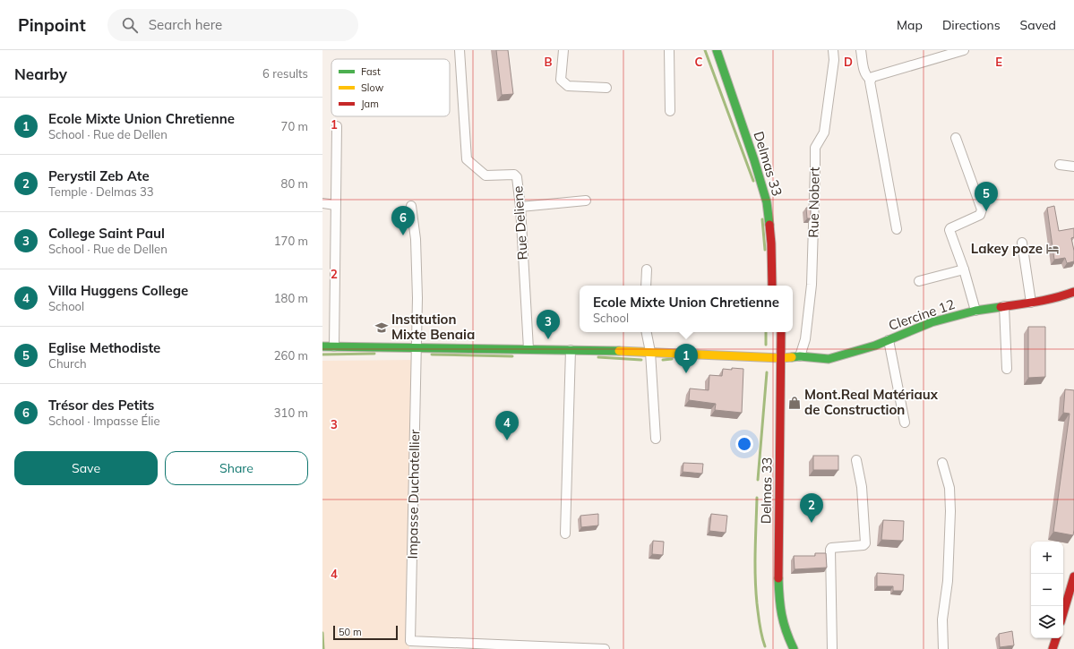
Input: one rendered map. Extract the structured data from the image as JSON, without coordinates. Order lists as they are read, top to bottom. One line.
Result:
{"streets":{"main road":["Delmas 33","Clercine 12"],"street":["Rue Nobert","Rue Deliene","Impasse Duchatellier"]},"crossings":[["Delmas 33","Clercine 12"],["Rue Nobert","Clercine 12"],["Rue Deliene","Clercine 12"],["Clercine 12","Impasse Duchatellier"]],"places":{"hotel":["Lakey poze"],"school or university":["Institution Mixte Benaia"],"shop":["Mont.Real Matériaux de Construction"]},"legend":["Fast","Slow","Jam"],"scale_bar":"50 m","page":{"header":"Pinpoint","search":"Search here","nav":["Map","Directions","Saved"],"heading":["Nearby","6 results"],"list":[{"mark":"1","name":"Ecole Mixte Union Chretienne","note":"School · Rue de Dellen","value":"70 m"},{"mark":"2","name":"Perystil Zeb Ate","note":"Temple · Delmas 33","value":"80 m"},{"mark":"3","name":"College Saint Paul","note":"School · Rue de Dellen","value":"170 m"},{"mark":"4","name":"Villa Huggens College","note":"School","value":"180 m"},{"mark":"5","name":"Eglise Methodiste","note":"Church","value":"260 m"},{"mark":"6","name":"Trésor des Petits","note":"School · Impasse Élie","value":"310 m"}],"pins":["5","6","3","1","4","2"],"popup":["Ecole Mixte Union Chretienne","School"],"buttons":["Save","Share"],"map_buttons":["+","−"],"scale":"50 m"},"grid":{"columns":["B","C","D","E"],"rows":["1","2","3","4"]}}
